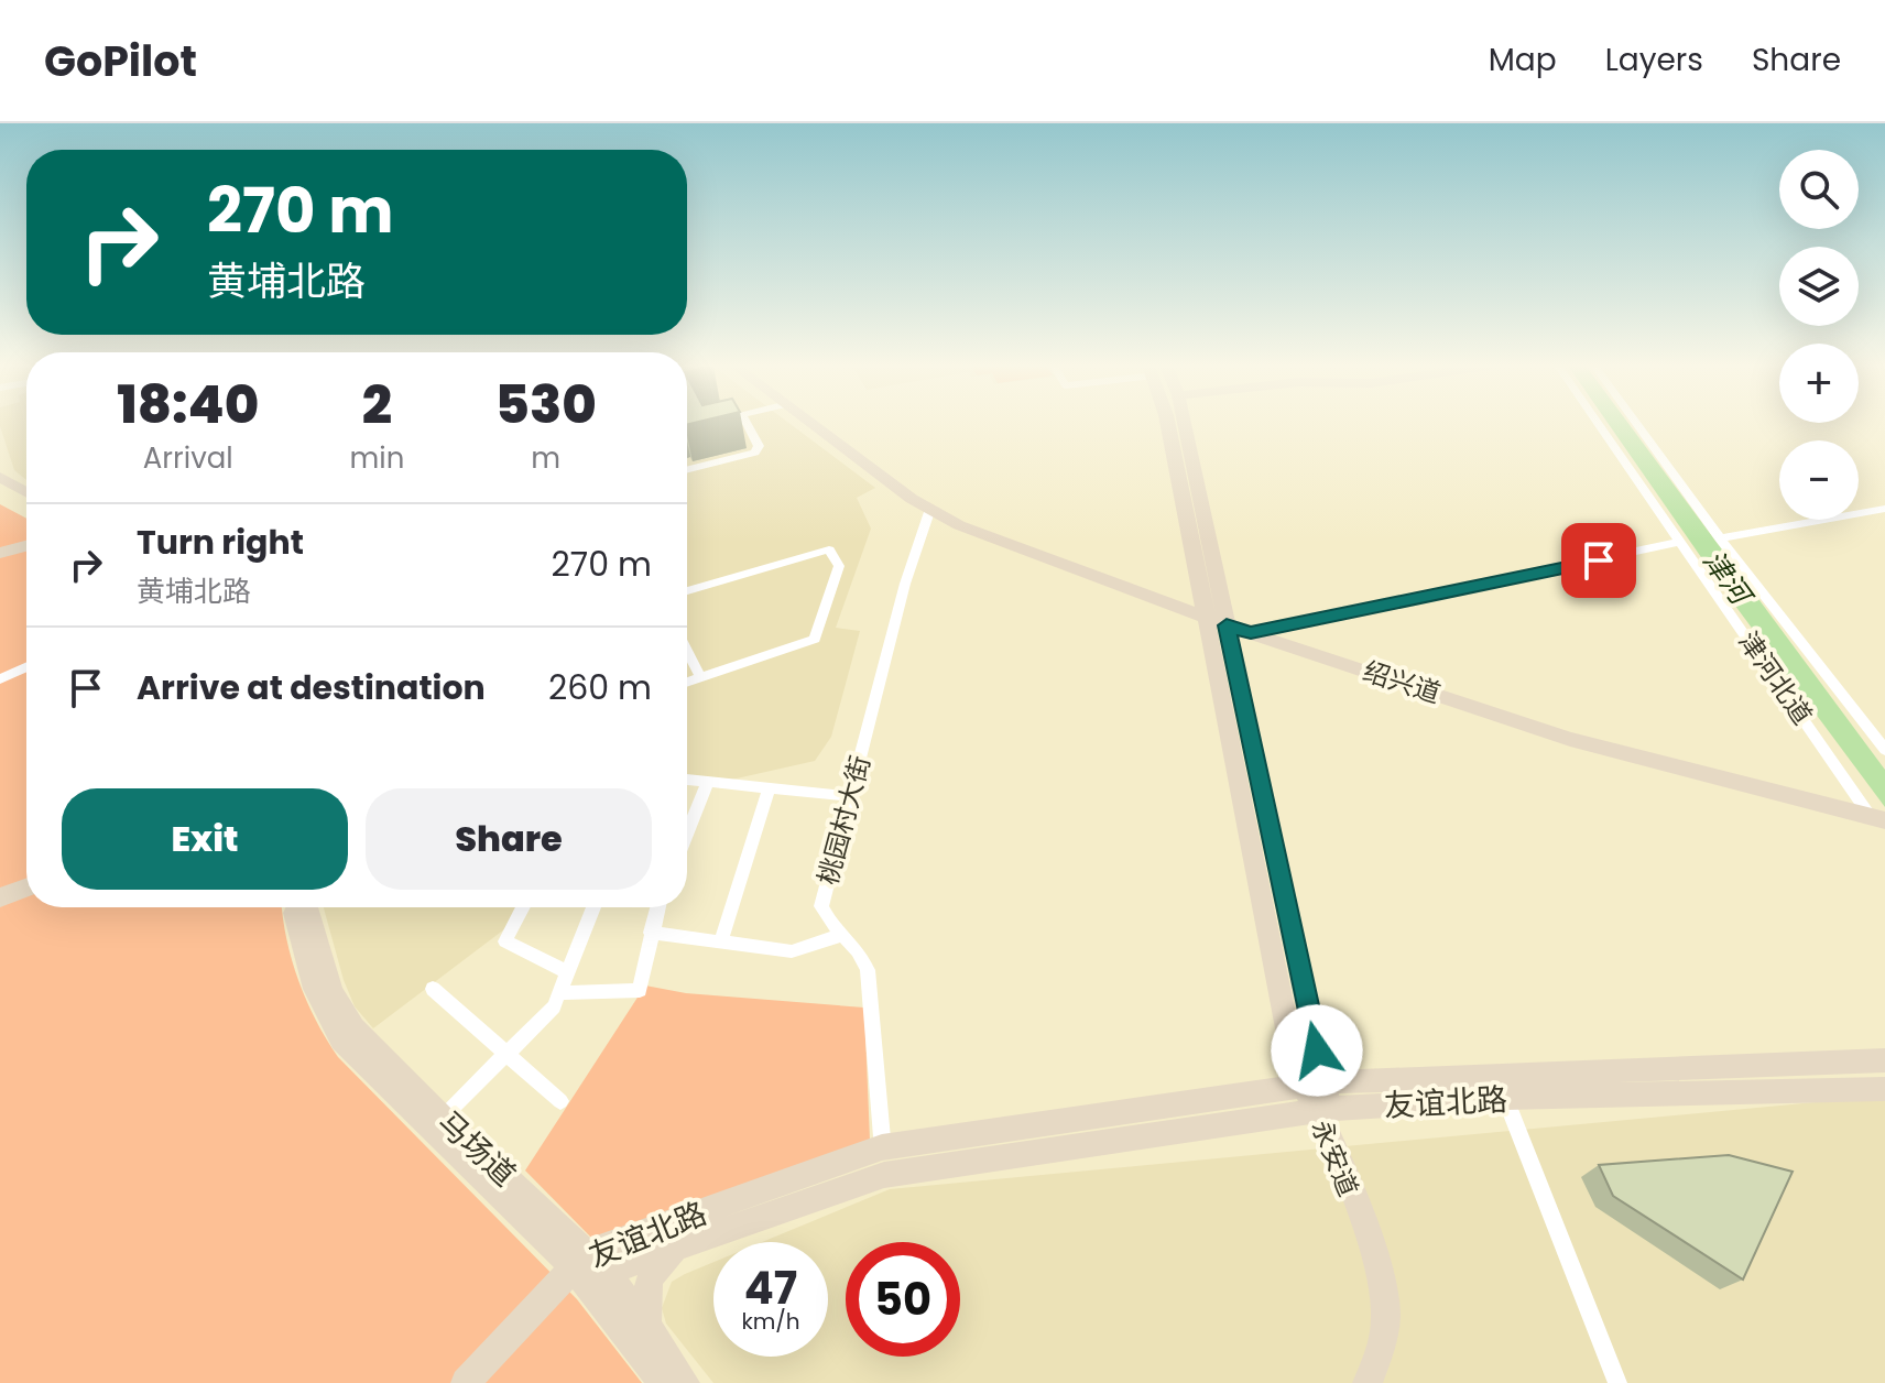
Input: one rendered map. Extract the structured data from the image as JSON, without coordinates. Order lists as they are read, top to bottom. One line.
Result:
{"streets":{"main road":["绍兴道","友谊北路","马场道","永安道"],"street":["津河北道","桃园村大街"]},"crossings":[["津河北道","绍兴道"],["绍兴道","桃园村大街"],["绍兴道","永安道"],["桃园村大街","友谊北路"],["友谊北路","马场道"],["友谊北路","永安道"]],"water":["津河"],"page":{"header":"GoPilot","nav":["Map","Layers","Share"],"map_buttons":["+","−"],"turn":["270 m","黄埔北路"],"eta":["18:40","Arrival","2","min","530","m"],"list":[{"name":"Turn right","note":"黄埔北路","value":"270 m"},{"name":"Arrive at destination","value":"260 m"}],"buttons":["Exit","Share"],"speed":"47 km/h","limit":"50"}}
